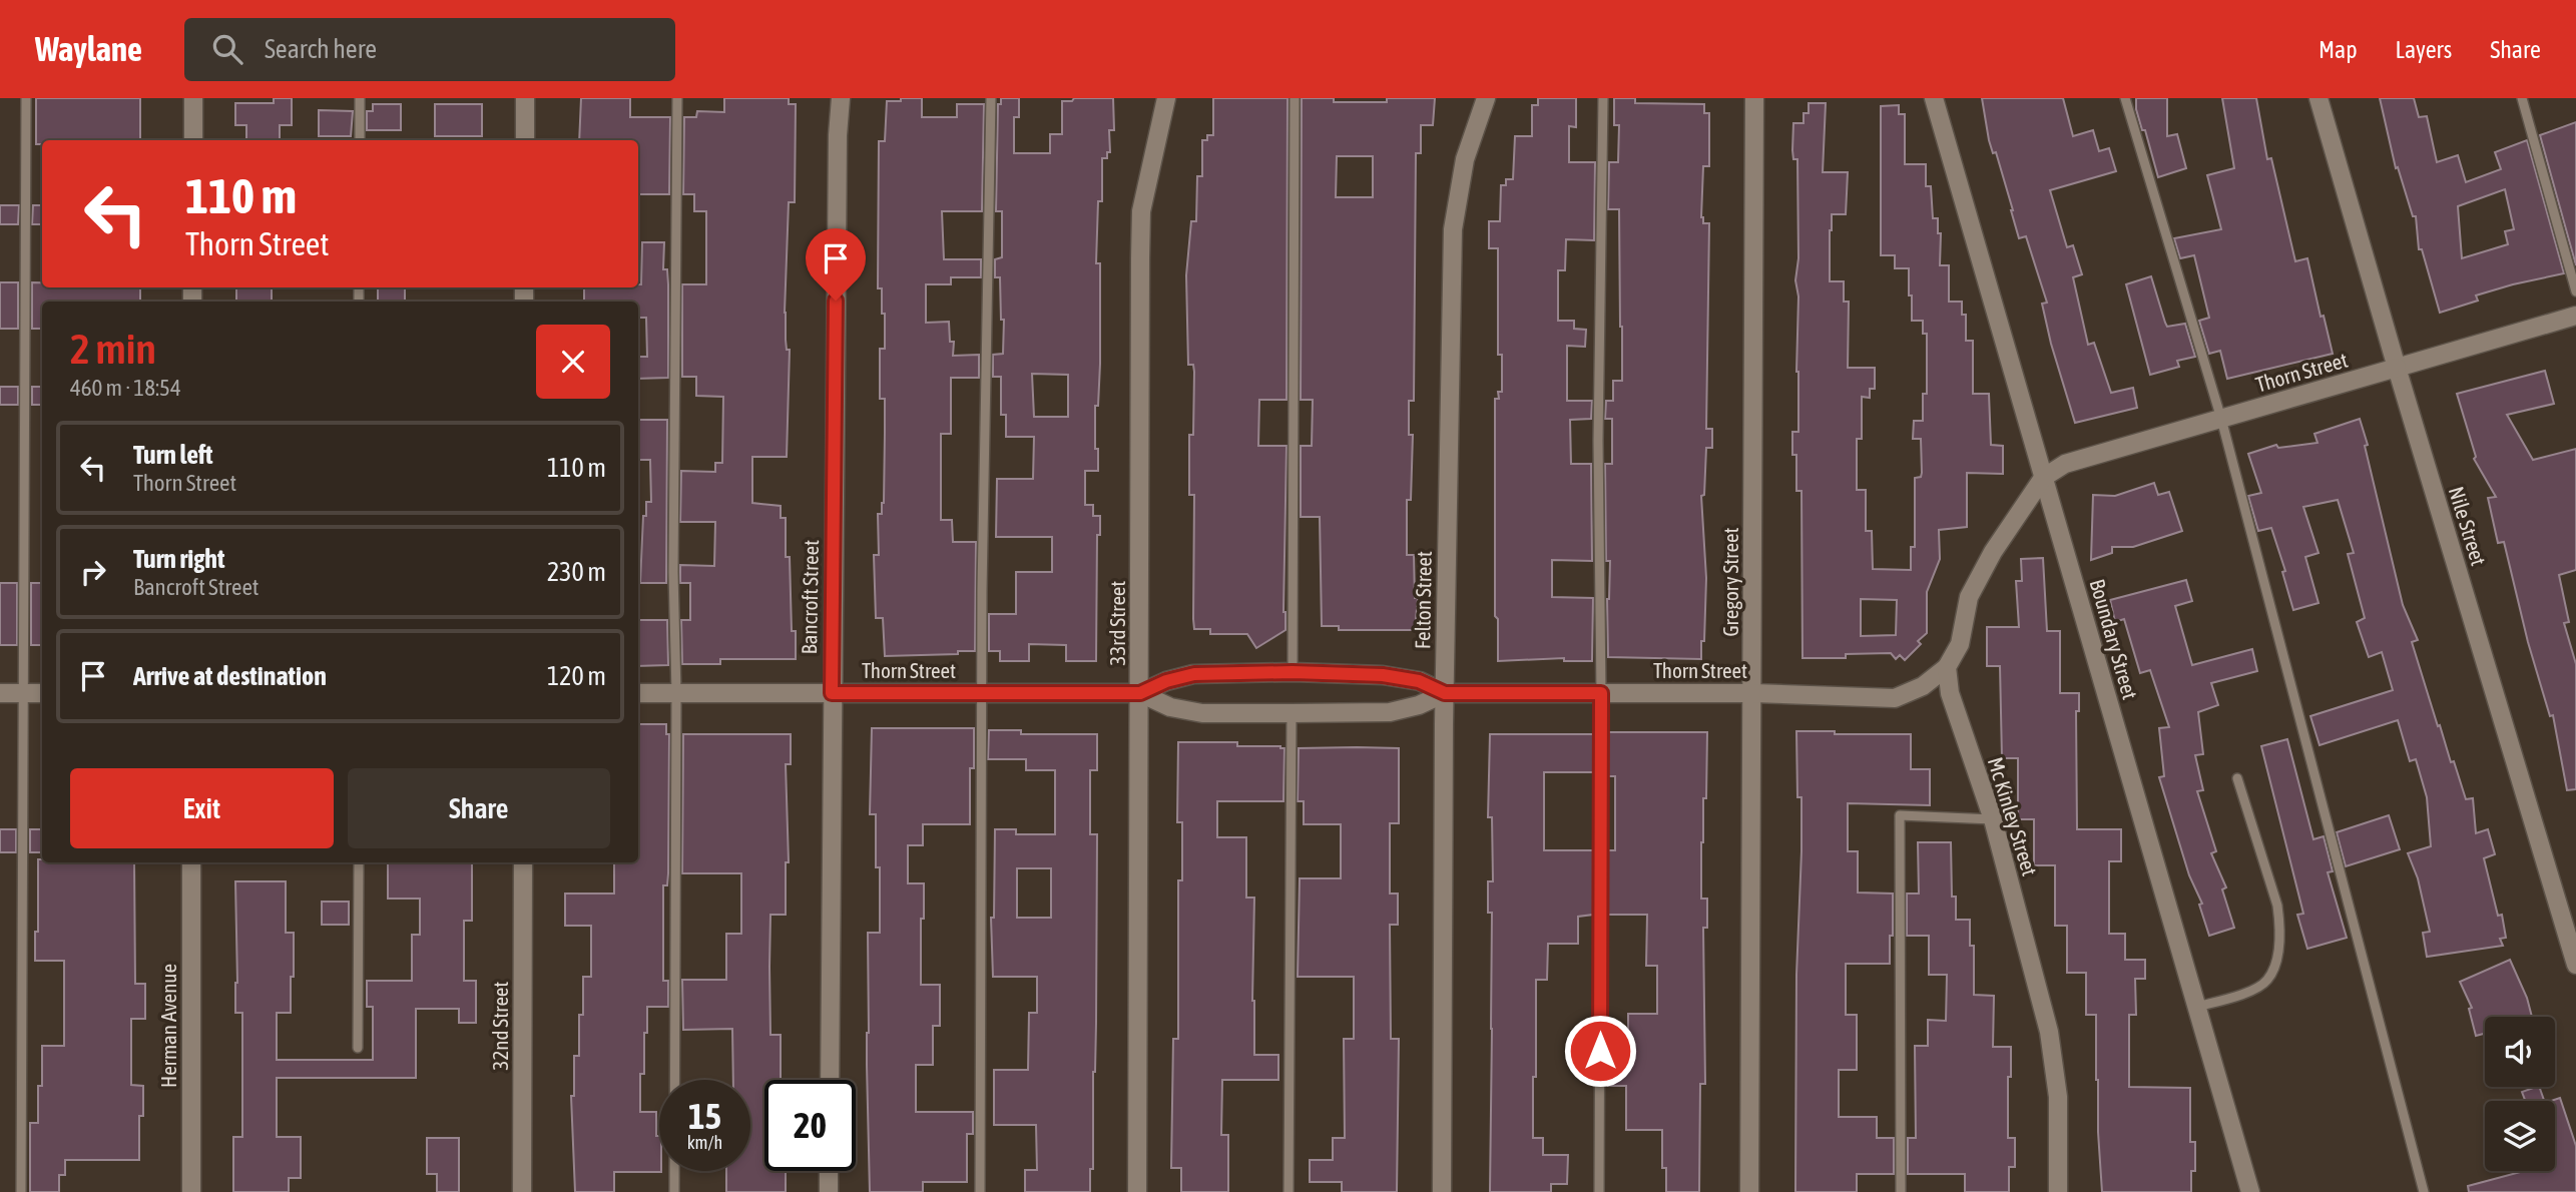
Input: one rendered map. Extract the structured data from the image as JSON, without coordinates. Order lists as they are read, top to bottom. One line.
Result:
{"streets":{"street":["Thorn Street","Nile Street","Gregory Street","Bancroft Street","Felton Street","33rd Street","Boundary Street","Mc Kinley Street","Herman Avenue","32nd Street"]},"crossings":[["Thorn Street","Nile Street"],["Thorn Street","Gregory Street"],["Thorn Street","Bancroft Street"],["Thorn Street","Felton Street"],["Thorn Street","33rd Street"],["Thorn Street","Boundary Street"],["Thorn Street","Mc Kinley Street"]],"page":{"header":"Waylane","search":"Search here","nav":["Map","Layers","Share"],"turn":["110 m","Thorn Street"],"heading":["2 min","460 m · 18:54"],"list":[{"name":"Turn left","note":"Thorn Street","value":"110 m"},{"name":"Turn right","note":"Bancroft Street","value":"230 m"},{"name":"Arrive at destination","value":"120 m"}],"buttons":["Exit","Share"],"speed":"15 km/h","limit":"20"}}
